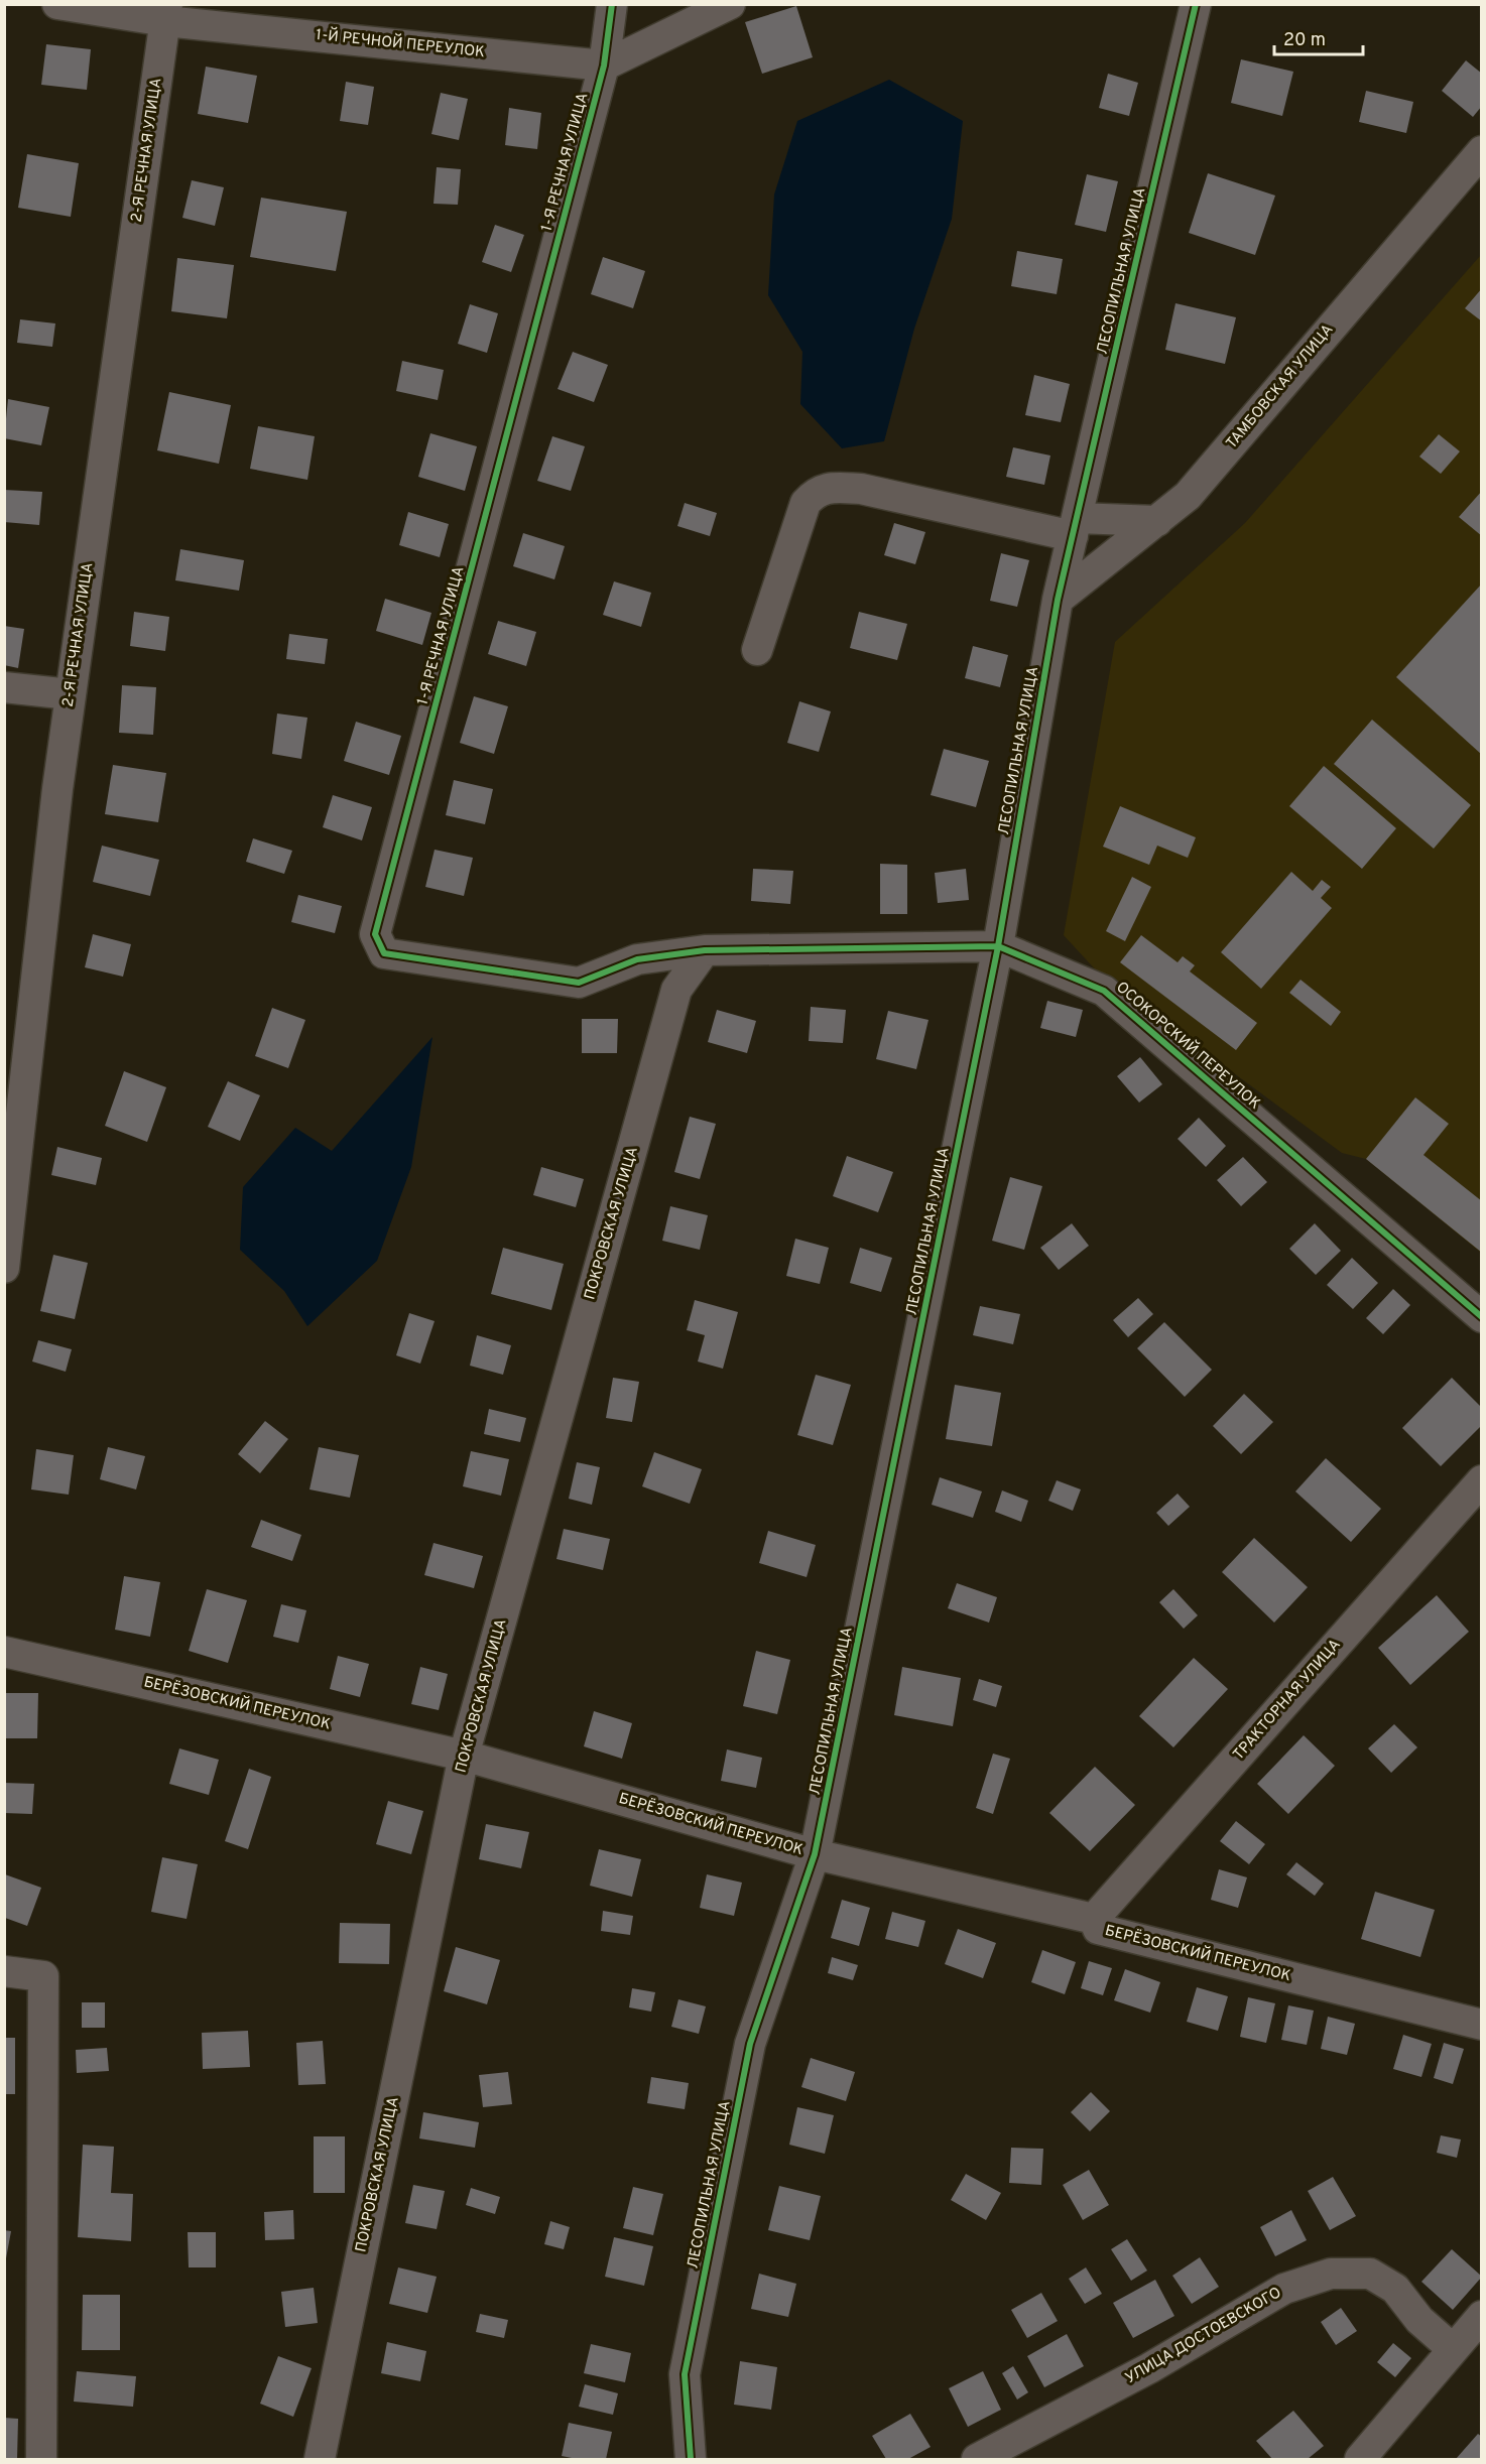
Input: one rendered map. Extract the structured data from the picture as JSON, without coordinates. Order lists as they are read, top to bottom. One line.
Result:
{"streets":{"street":["1-Й РЕЧНОЙ ПЕРЕУЛОК","2-Я РЕЧНАЯ УЛИЦА","1-Я РЕЧНАЯ УЛИЦА","ЛЕСОПИЛЬНАЯ УЛИЦА","ТАМБОВСКАЯ УЛИЦА","ОСОКОРСКИЙ ПЕРЕУЛОК","ПОКРОВСКАЯ УЛИЦА","ТРАКТОРНАЯ УЛИЦА","БЕРЁЗОВСКИЙ ПЕРЕУЛОК","УЛИЦА ДОСТОЕВСКОГО"]},"crossings":[["1-Й РЕЧНОЙ ПЕРЕУЛОК","2-Я РЕЧНАЯ УЛИЦА"],["1-Й РЕЧНОЙ ПЕРЕУЛОК","1-Я РЕЧНАЯ УЛИЦА"],["1-Я РЕЧНАЯ УЛИЦА","ОСОКОРСКИЙ ПЕРЕУЛОК"],["1-Я РЕЧНАЯ УЛИЦА","ПОКРОВСКАЯ УЛИЦА"],["ЛЕСОПИЛЬНАЯ УЛИЦА","ТАМБОВСКАЯ УЛИЦА"],["ЛЕСОПИЛЬНАЯ УЛИЦА","ОСОКОРСКИЙ ПЕРЕУЛОК"],["ЛЕСОПИЛЬНАЯ УЛИЦА","БЕРЁЗОВСКИЙ ПЕРЕУЛОК"],["ОСОКОРСКИЙ ПЕРЕУЛОК","ПОКРОВСКАЯ УЛИЦА"],["ПОКРОВСКАЯ УЛИЦА","БЕРЁЗОВСКИЙ ПЕРЕУЛОК"],["ТРАКТОРНАЯ УЛИЦА","БЕРЁЗОВСКИЙ ПЕРЕУЛОК"]],"scale_bar":"20 m"}
